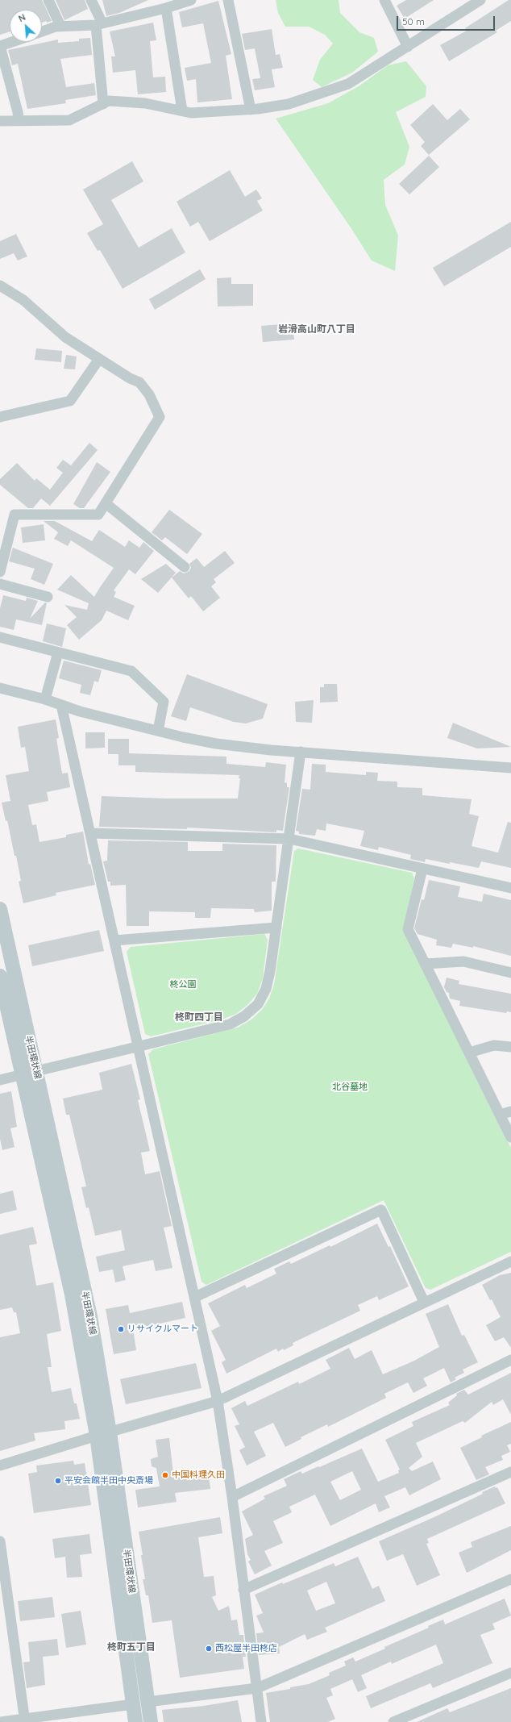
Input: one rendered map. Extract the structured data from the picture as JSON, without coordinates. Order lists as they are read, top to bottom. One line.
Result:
{"streets":{"main road":["半田環状線"]},"districts":["岩滑高山町八丁目","柊町四丁目","柊町五丁目"],"parks":["柊公園","北谷墓地"],"places":["リサイクルマート","中国料理久田","平安会館半田中央斎場","西松屋半田柊店"],"scale_bar":"50 m","north":"top left"}
